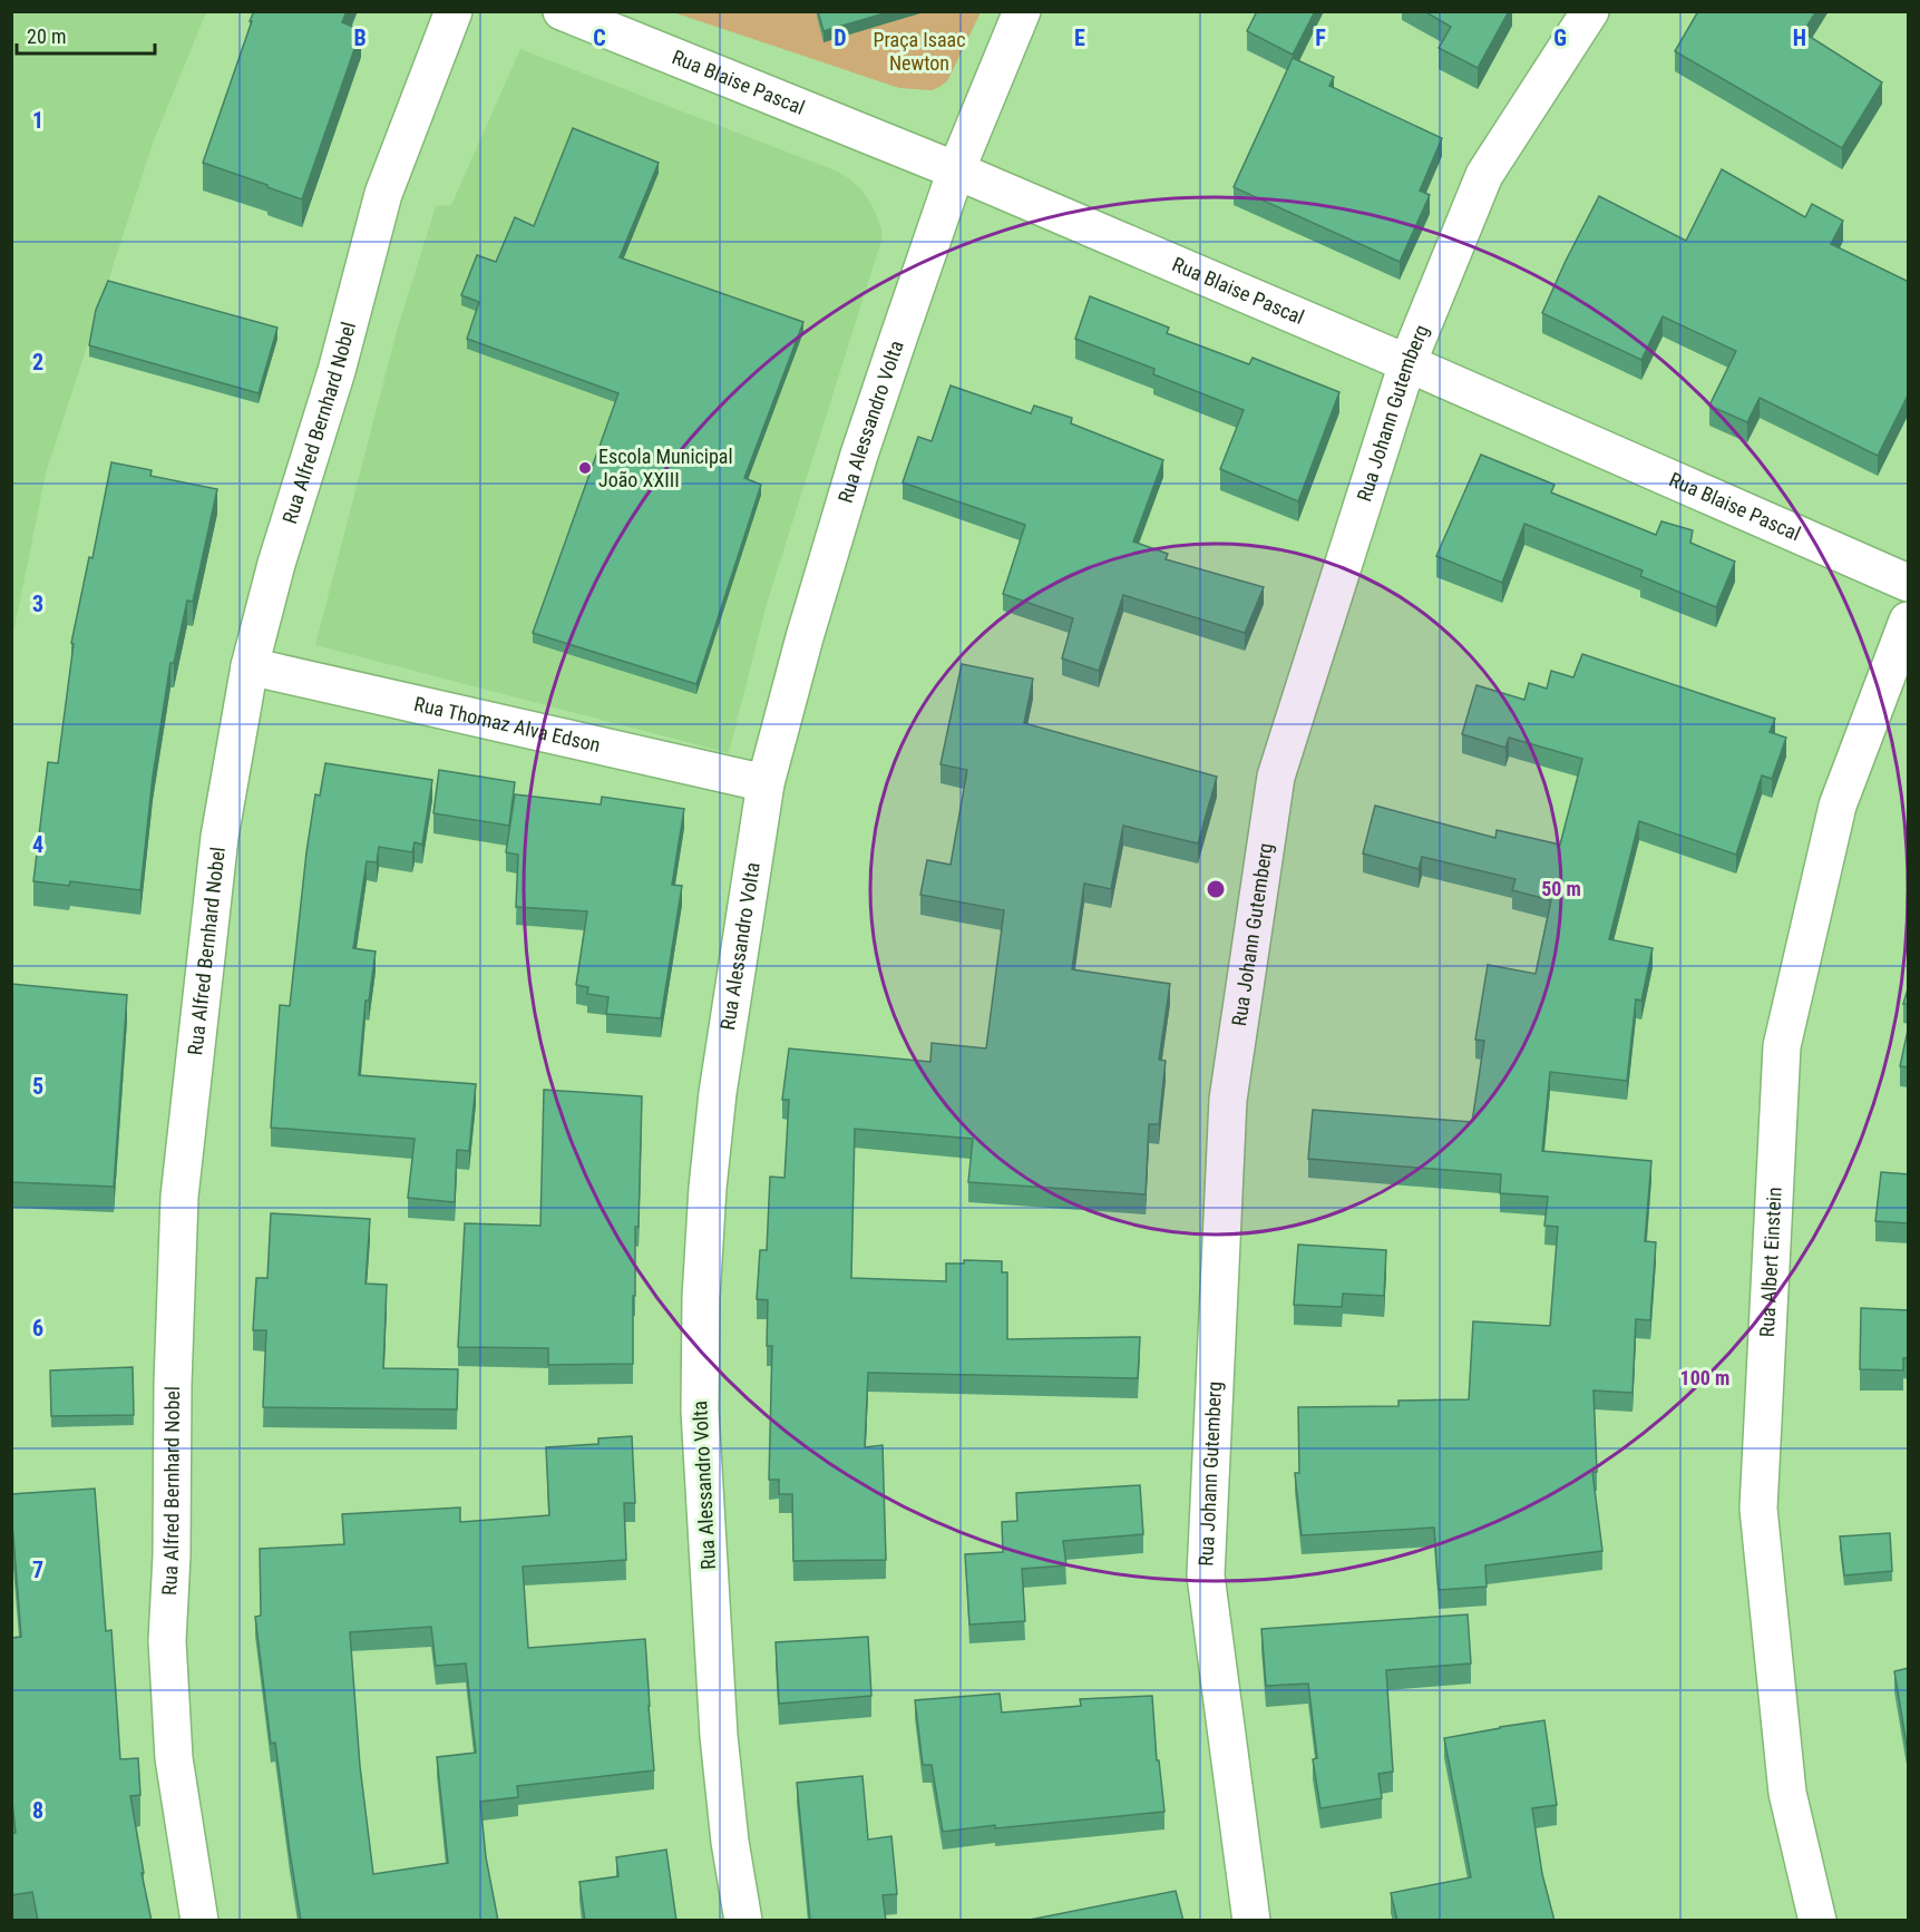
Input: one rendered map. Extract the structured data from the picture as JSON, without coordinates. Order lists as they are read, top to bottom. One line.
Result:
{"streets":{"street":["Rua Blaise Pascal","Rua Johann Gutemberg","Rua Alfred Bernhard Nobel","Rua Alessandro Volta","Rua Thomaz Alva Edson","Rua Albert Einstein"]},"crossings":[["Rua Blaise Pascal","Rua Johann Gutemberg"],["Rua Blaise Pascal","Rua Alessandro Volta"],["Rua Alfred Bernhard Nobel","Rua Thomaz Alva Edson"],["Rua Alessandro Volta","Rua Thomaz Alva Edson"]],"parks":["Praça Isaac Newton"],"places":["Escola Municipal João XXIII"],"scale_bar":"20 m","grid":{"columns":["B","C","D","E","F","G","H"],"rows":["1","2","3","4","5","6","7","8"]},"rings":["50 m","100 m"]}
